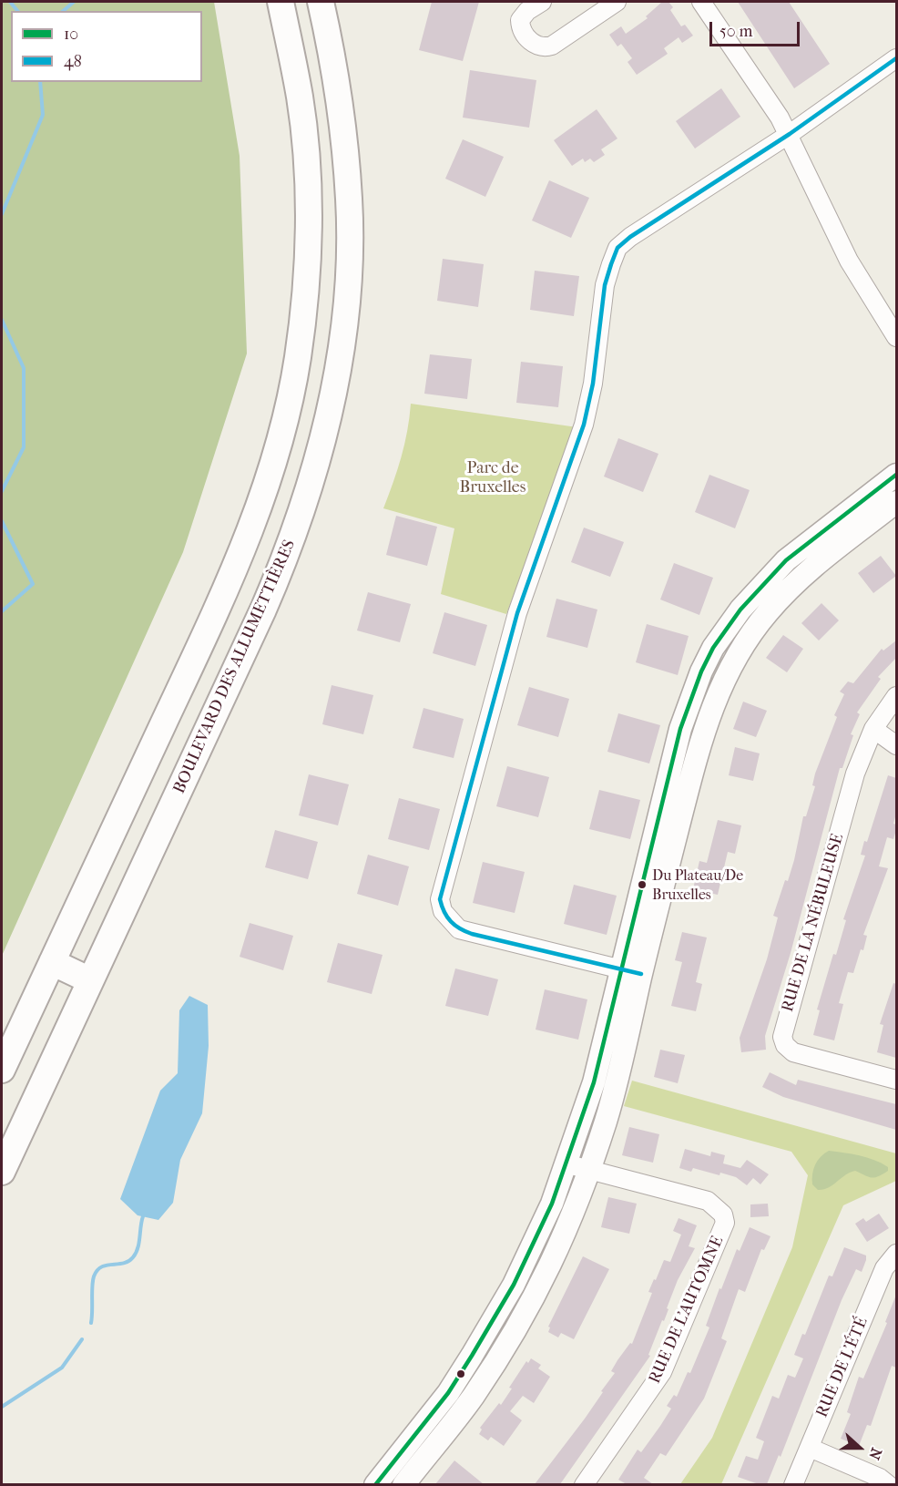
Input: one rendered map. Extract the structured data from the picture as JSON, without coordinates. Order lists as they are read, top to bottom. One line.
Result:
{"streets":{"highway":["BOULEVARD DES ALLUMETTIÈRES"],"street":["RUE DE LA NÉBULEUSE","RUE DE L'AUTOMNE","RUE DE L'ÉTÉ"]},"parks":["Parc de Bruxelles"],"places":["Du Plateau/De Bruxelles"],"lines":["transit line 48","transit line 10"],"legend":["10","48"],"scale_bar":"50 m","north":"right"}
